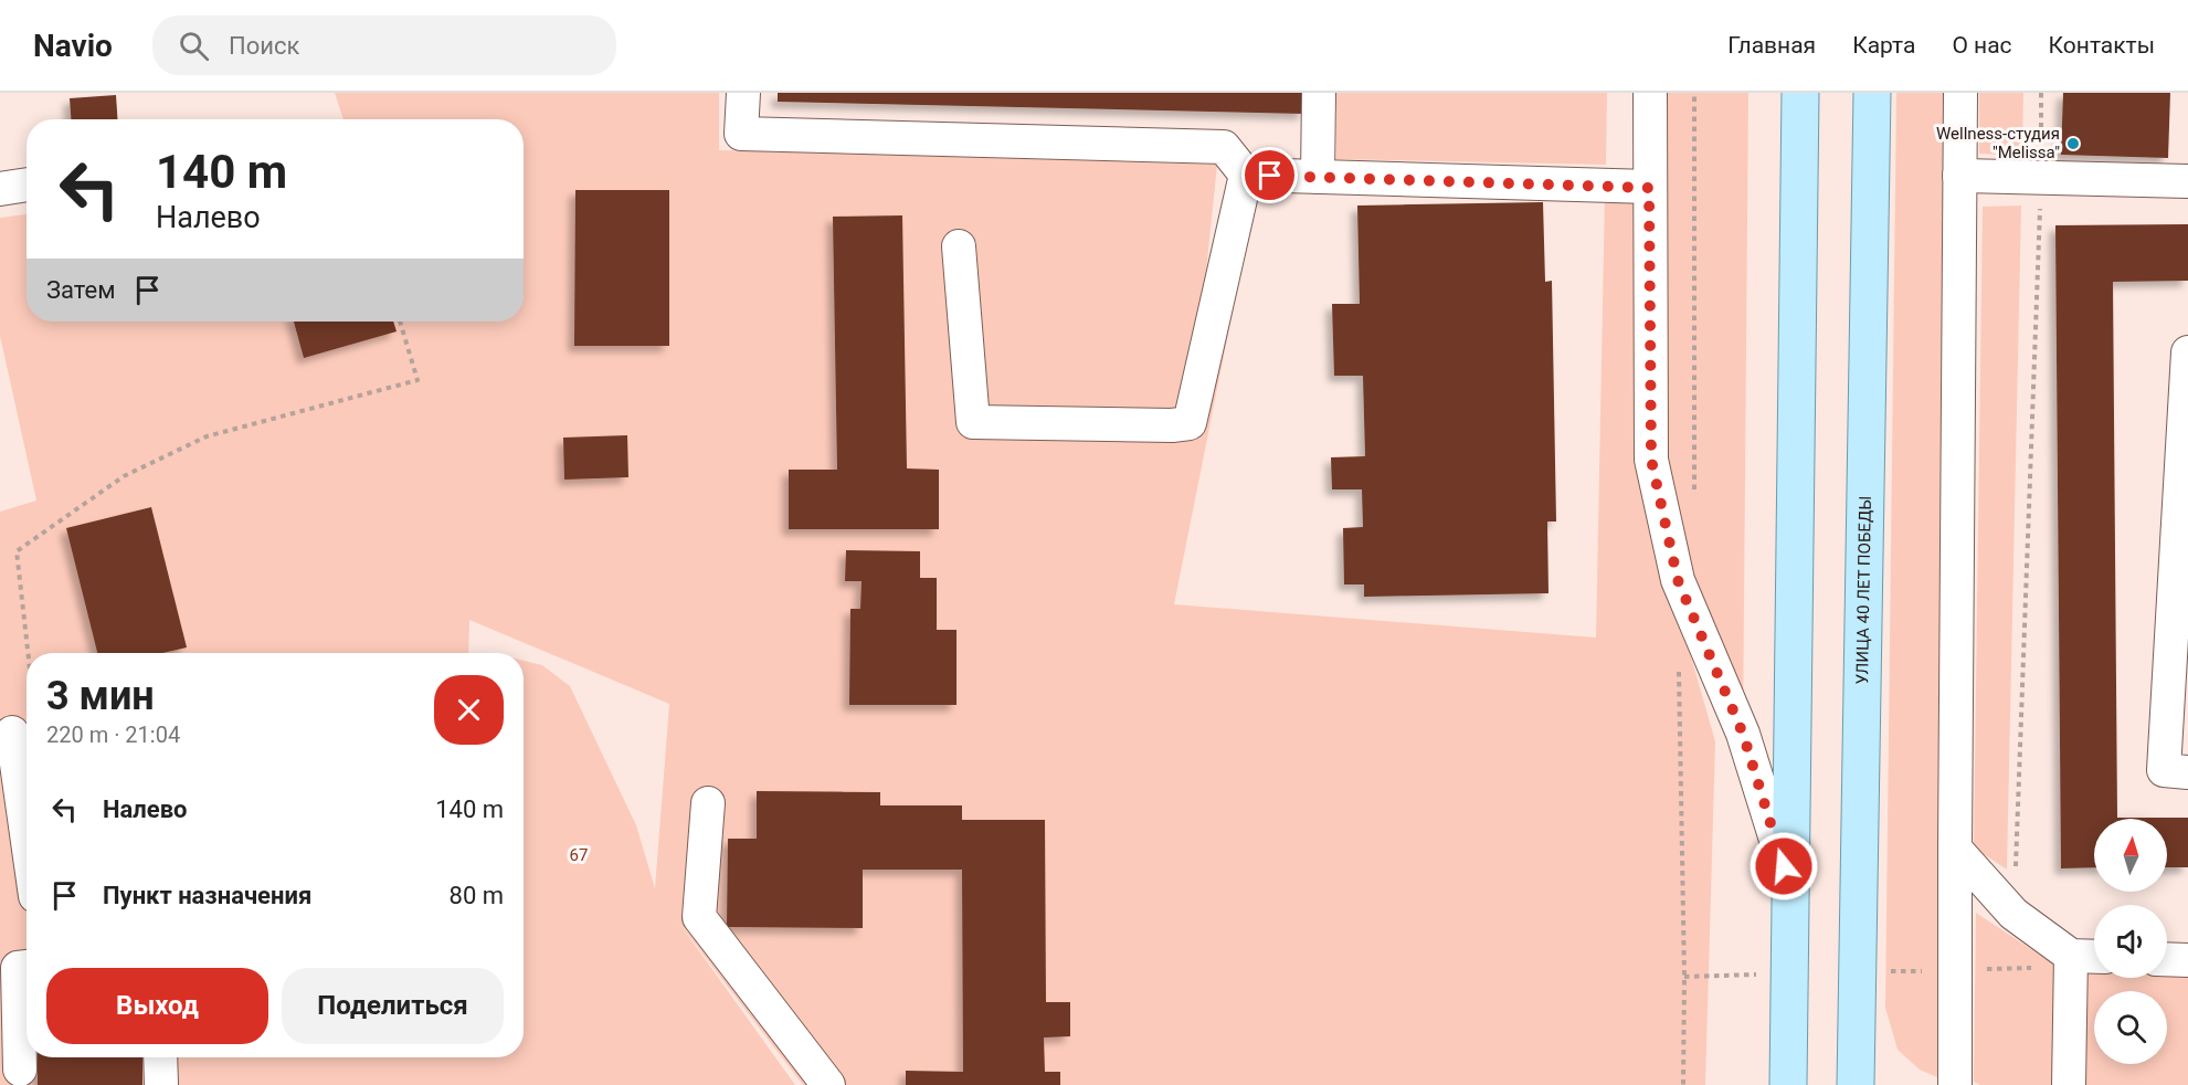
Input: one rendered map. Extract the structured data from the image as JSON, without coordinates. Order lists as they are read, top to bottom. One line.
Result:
{"streets":{"main road":["УЛИЦА 40 ЛЕТ ПОБЕДЫ"]},"parks":["67"],"places":["Wellness-студия \"Melissa\""],"north":"top","page":{"header":"Navio","search":"Поиск","nav":["Главная","Карта","О нас","Контакты"],"turn":["140 m","Налево"],"then":"Затем","heading":["3 мин","220 m · 21:04"],"list":[{"name":"Налево","value":"140 m"},{"name":"Пункт назначения","value":"80 m"}],"buttons":["Выход","Поделиться"]}}
